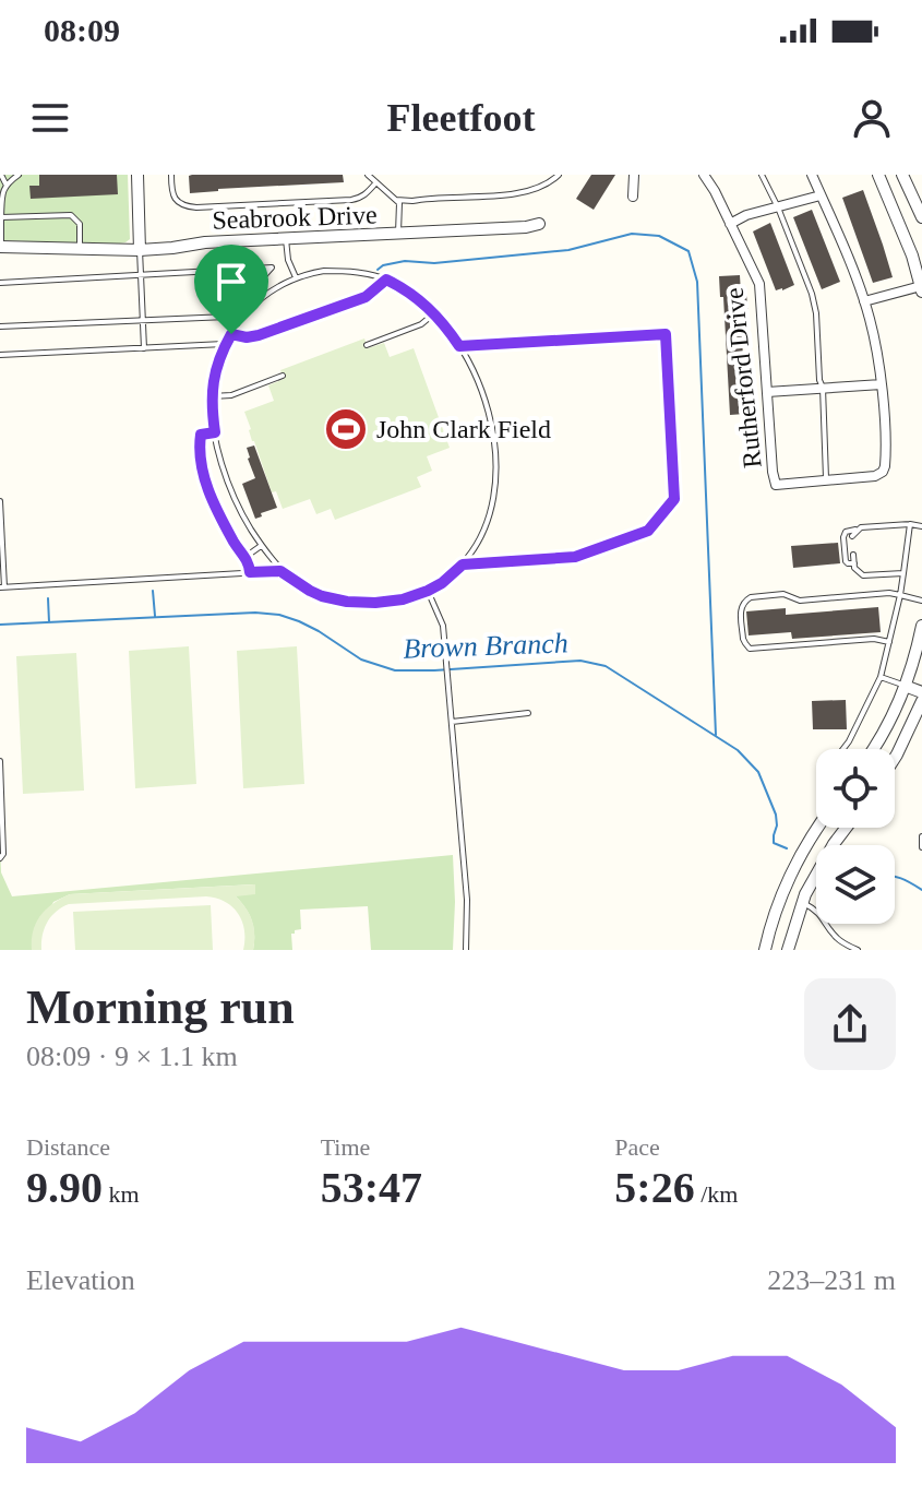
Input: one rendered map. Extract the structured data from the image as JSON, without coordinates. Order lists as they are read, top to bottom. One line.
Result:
{"streets":{"street":["Seabrook Drive","Rutherford Drive"]},"water":["Brown Branch"],"places":{"sports":["John Clark Field"]},"page":{"status":"08:09","header":"Fleetfoot","heading":["Morning run","08:09 · 9 × 1.1 km"],"stats":[["Distance","9.90 km"],["Time","53:47"],["Pace","5:26 /km"]],"chart":["Elevation","223–231 m"]}}
